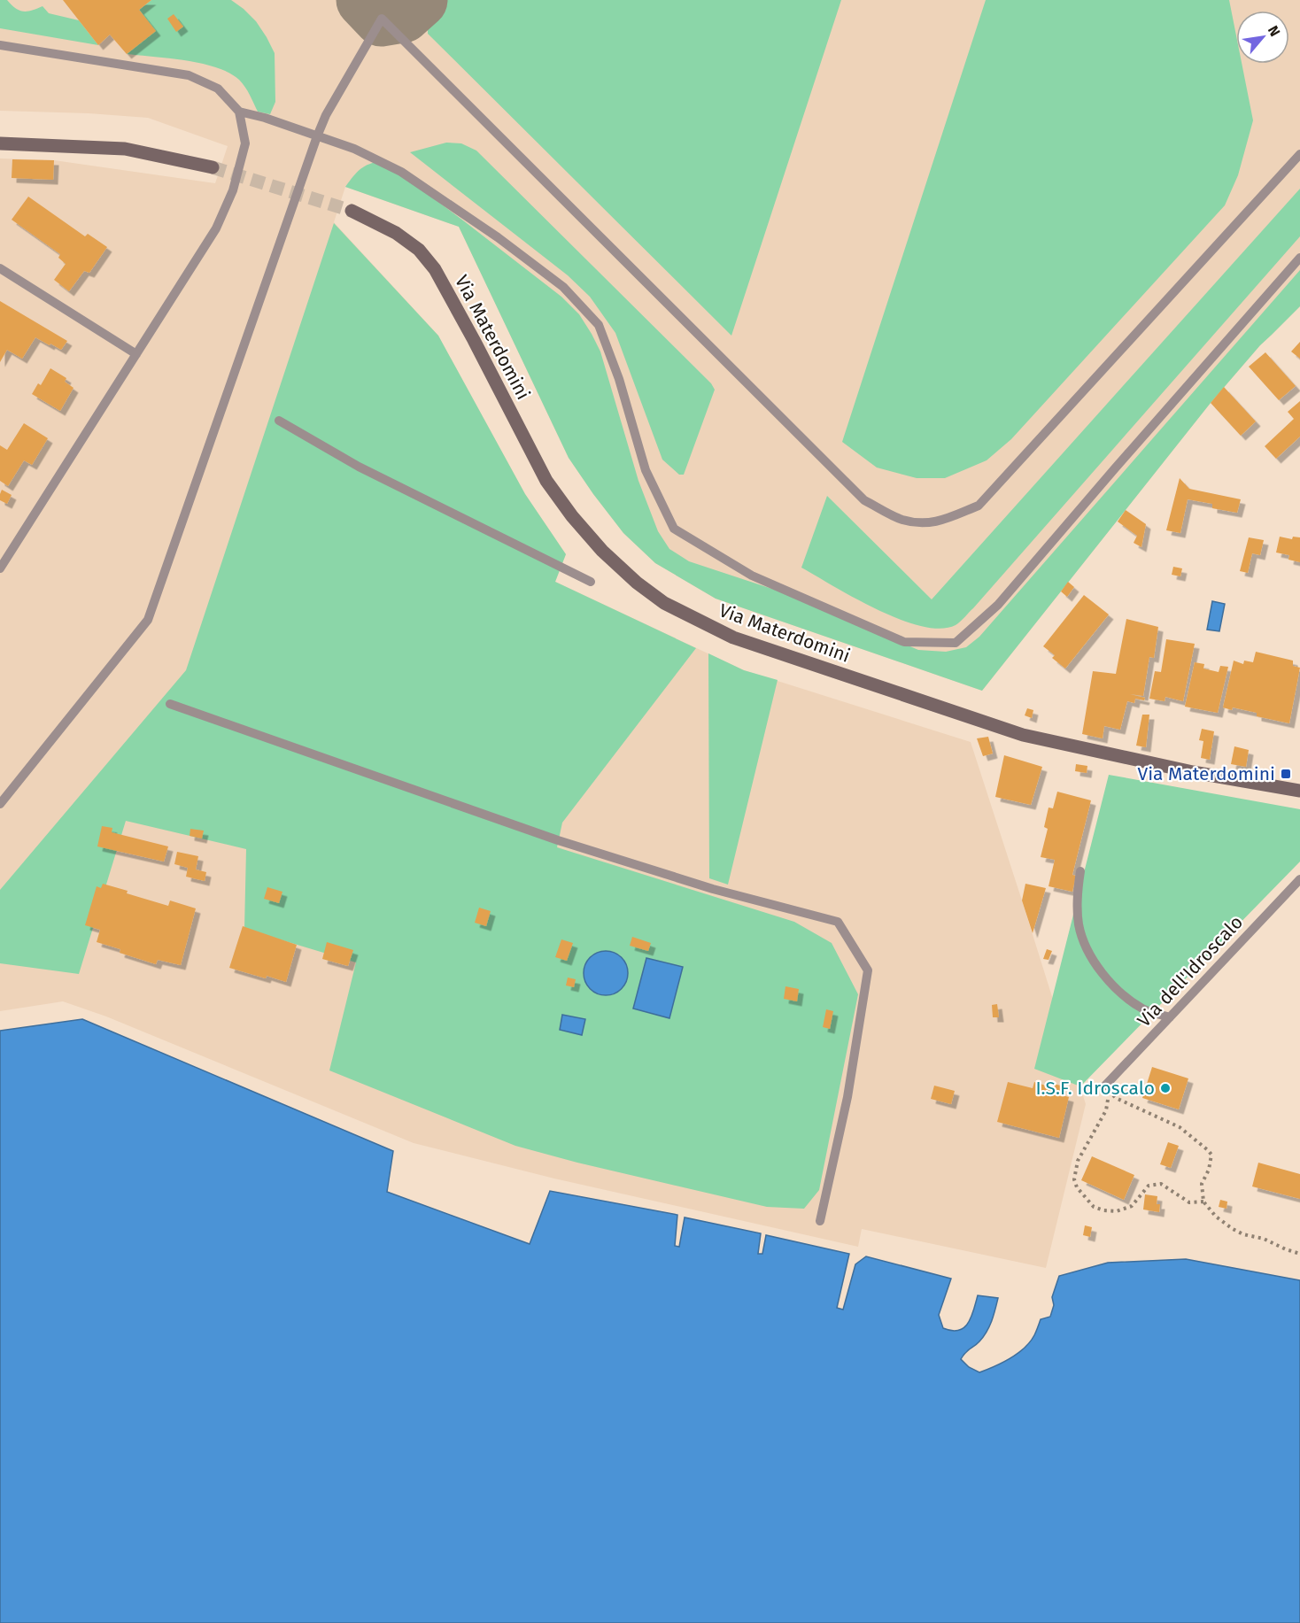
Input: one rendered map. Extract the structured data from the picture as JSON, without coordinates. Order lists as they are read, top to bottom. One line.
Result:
{"streets":{"street":["Via Materdomini"],"lane":["Via dell'Idroscalo"]},"places":{"transit":["Via Materdomini"],"other":["I.S.F. Idroscalo"]},"north":"top right"}
